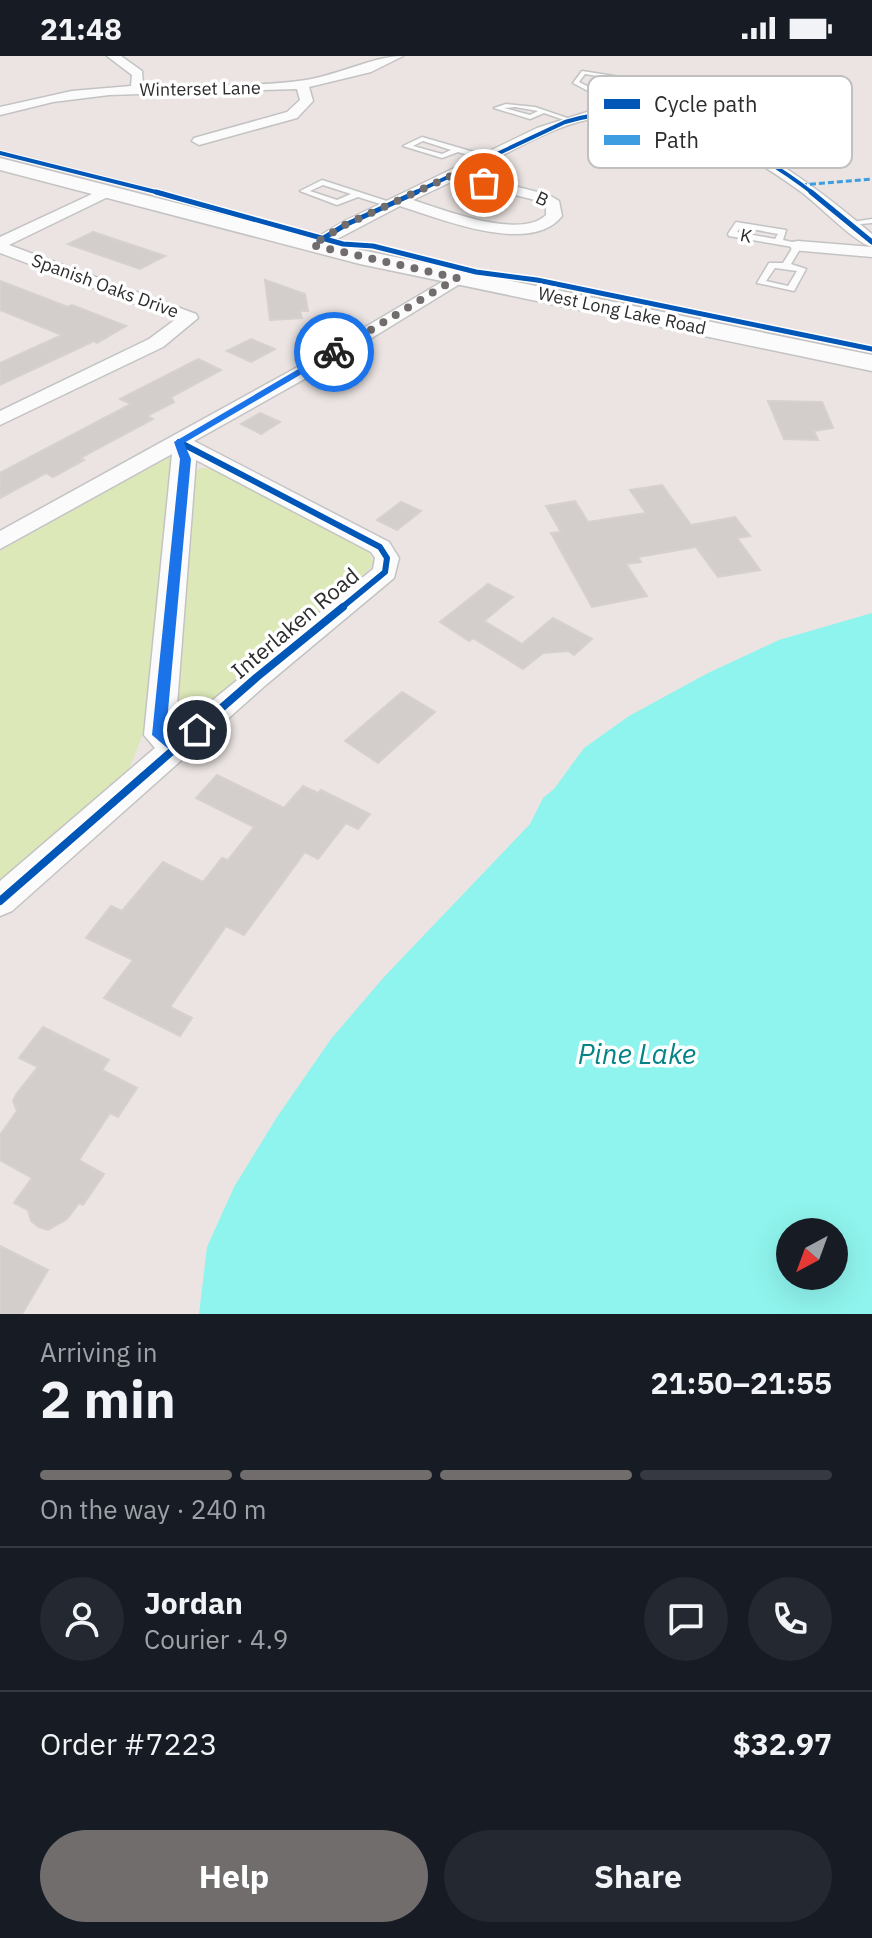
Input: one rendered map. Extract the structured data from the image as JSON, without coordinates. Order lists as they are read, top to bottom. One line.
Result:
{"streets":{"main road":["West Long Lake Road"],"street":["Winterset Lane","B","K","Spanish Oaks Drive","Interlaken Road"]},"crossings":[["Spanish Oaks Drive","West Long Lake Road"]],"water":["Pine Lake"],"legend":["Cycle path","Path"],"north":"bottom left","page":{"status":"21:48","heading":["2 min","Arriving in","21:50–21:55"],"panel":["Jordan","Courier · 4.9","Order #7223","$32.97"],"bar":"On the way · 240 m","buttons":["Help","Share"]}}
